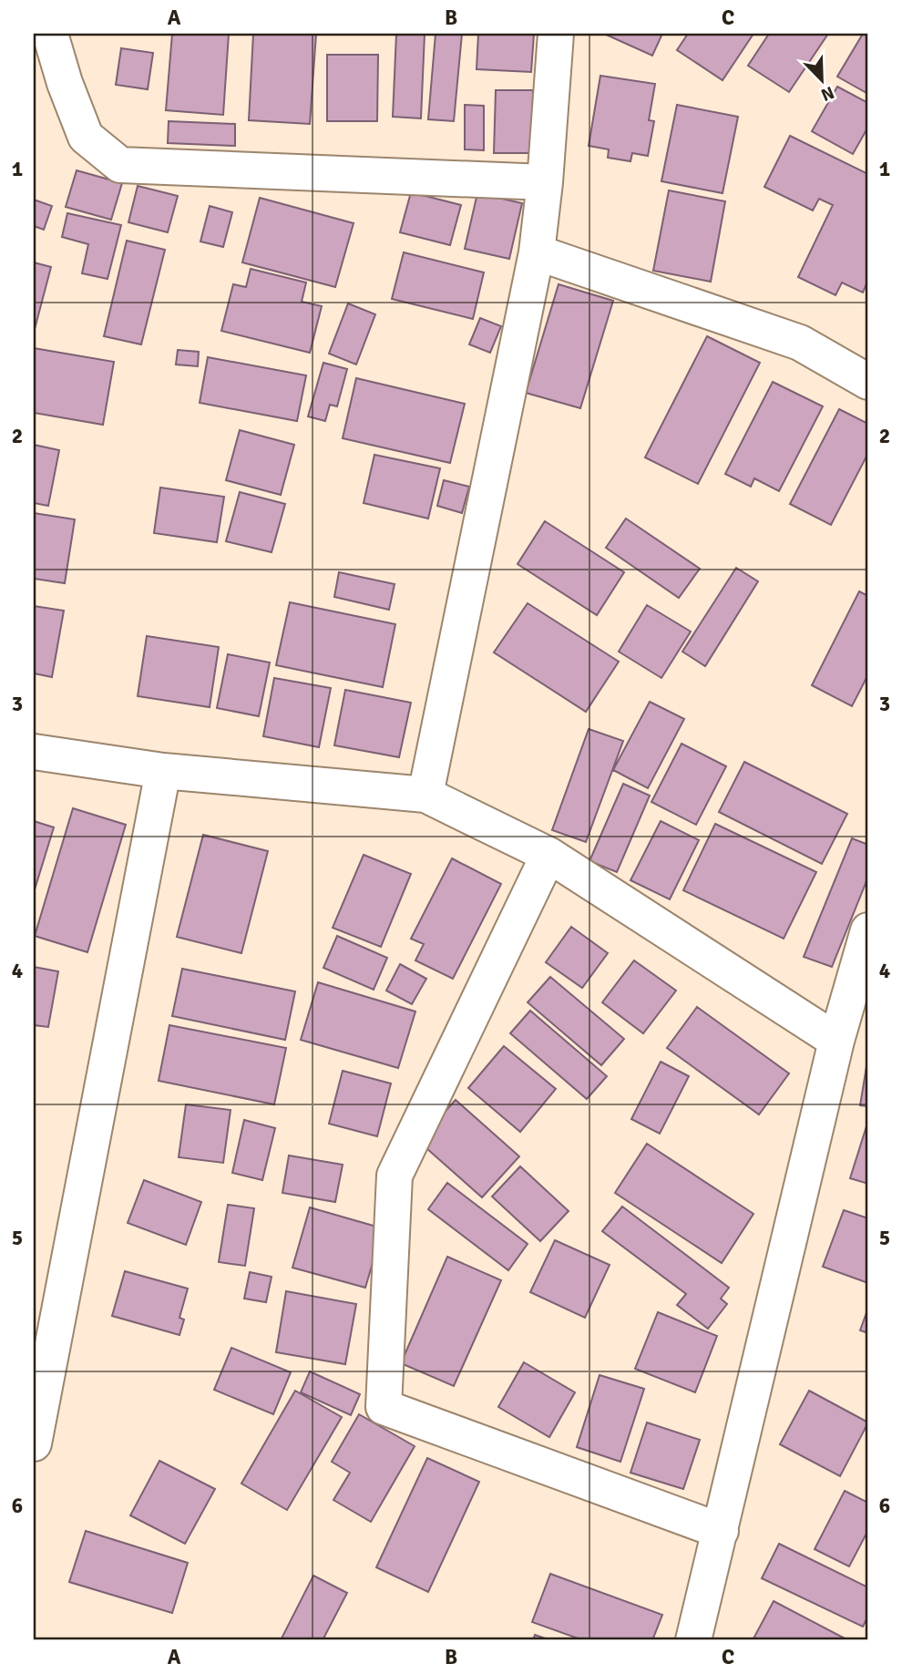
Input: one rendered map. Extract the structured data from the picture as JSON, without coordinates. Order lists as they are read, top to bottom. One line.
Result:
{"north":"bottom right","grid":{"columns":["A","B","C"],"rows":["1","2","3","4","5","6"]}}
